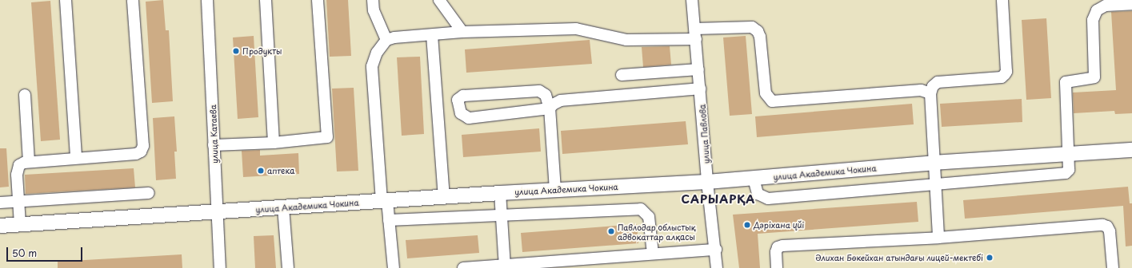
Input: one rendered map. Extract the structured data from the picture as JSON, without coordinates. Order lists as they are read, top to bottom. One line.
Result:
{"streets":{"main road":["улица Академика Чокина"],"street":["улица Катаева","улица Павлова"]},"crossings":[["улица Катаева","улица Академика Чокина"],["улица Павлова","улица Академика Чокина"]],"districts":["САРЫАРҚА"],"places":["Продукты","аптека","Дәріхана үйі","Павлодар облыстық адвокаттар алқасы","Әлихан Бөкейхан атындағы лицей-мектебі"],"scale_bar":"50 m"}
